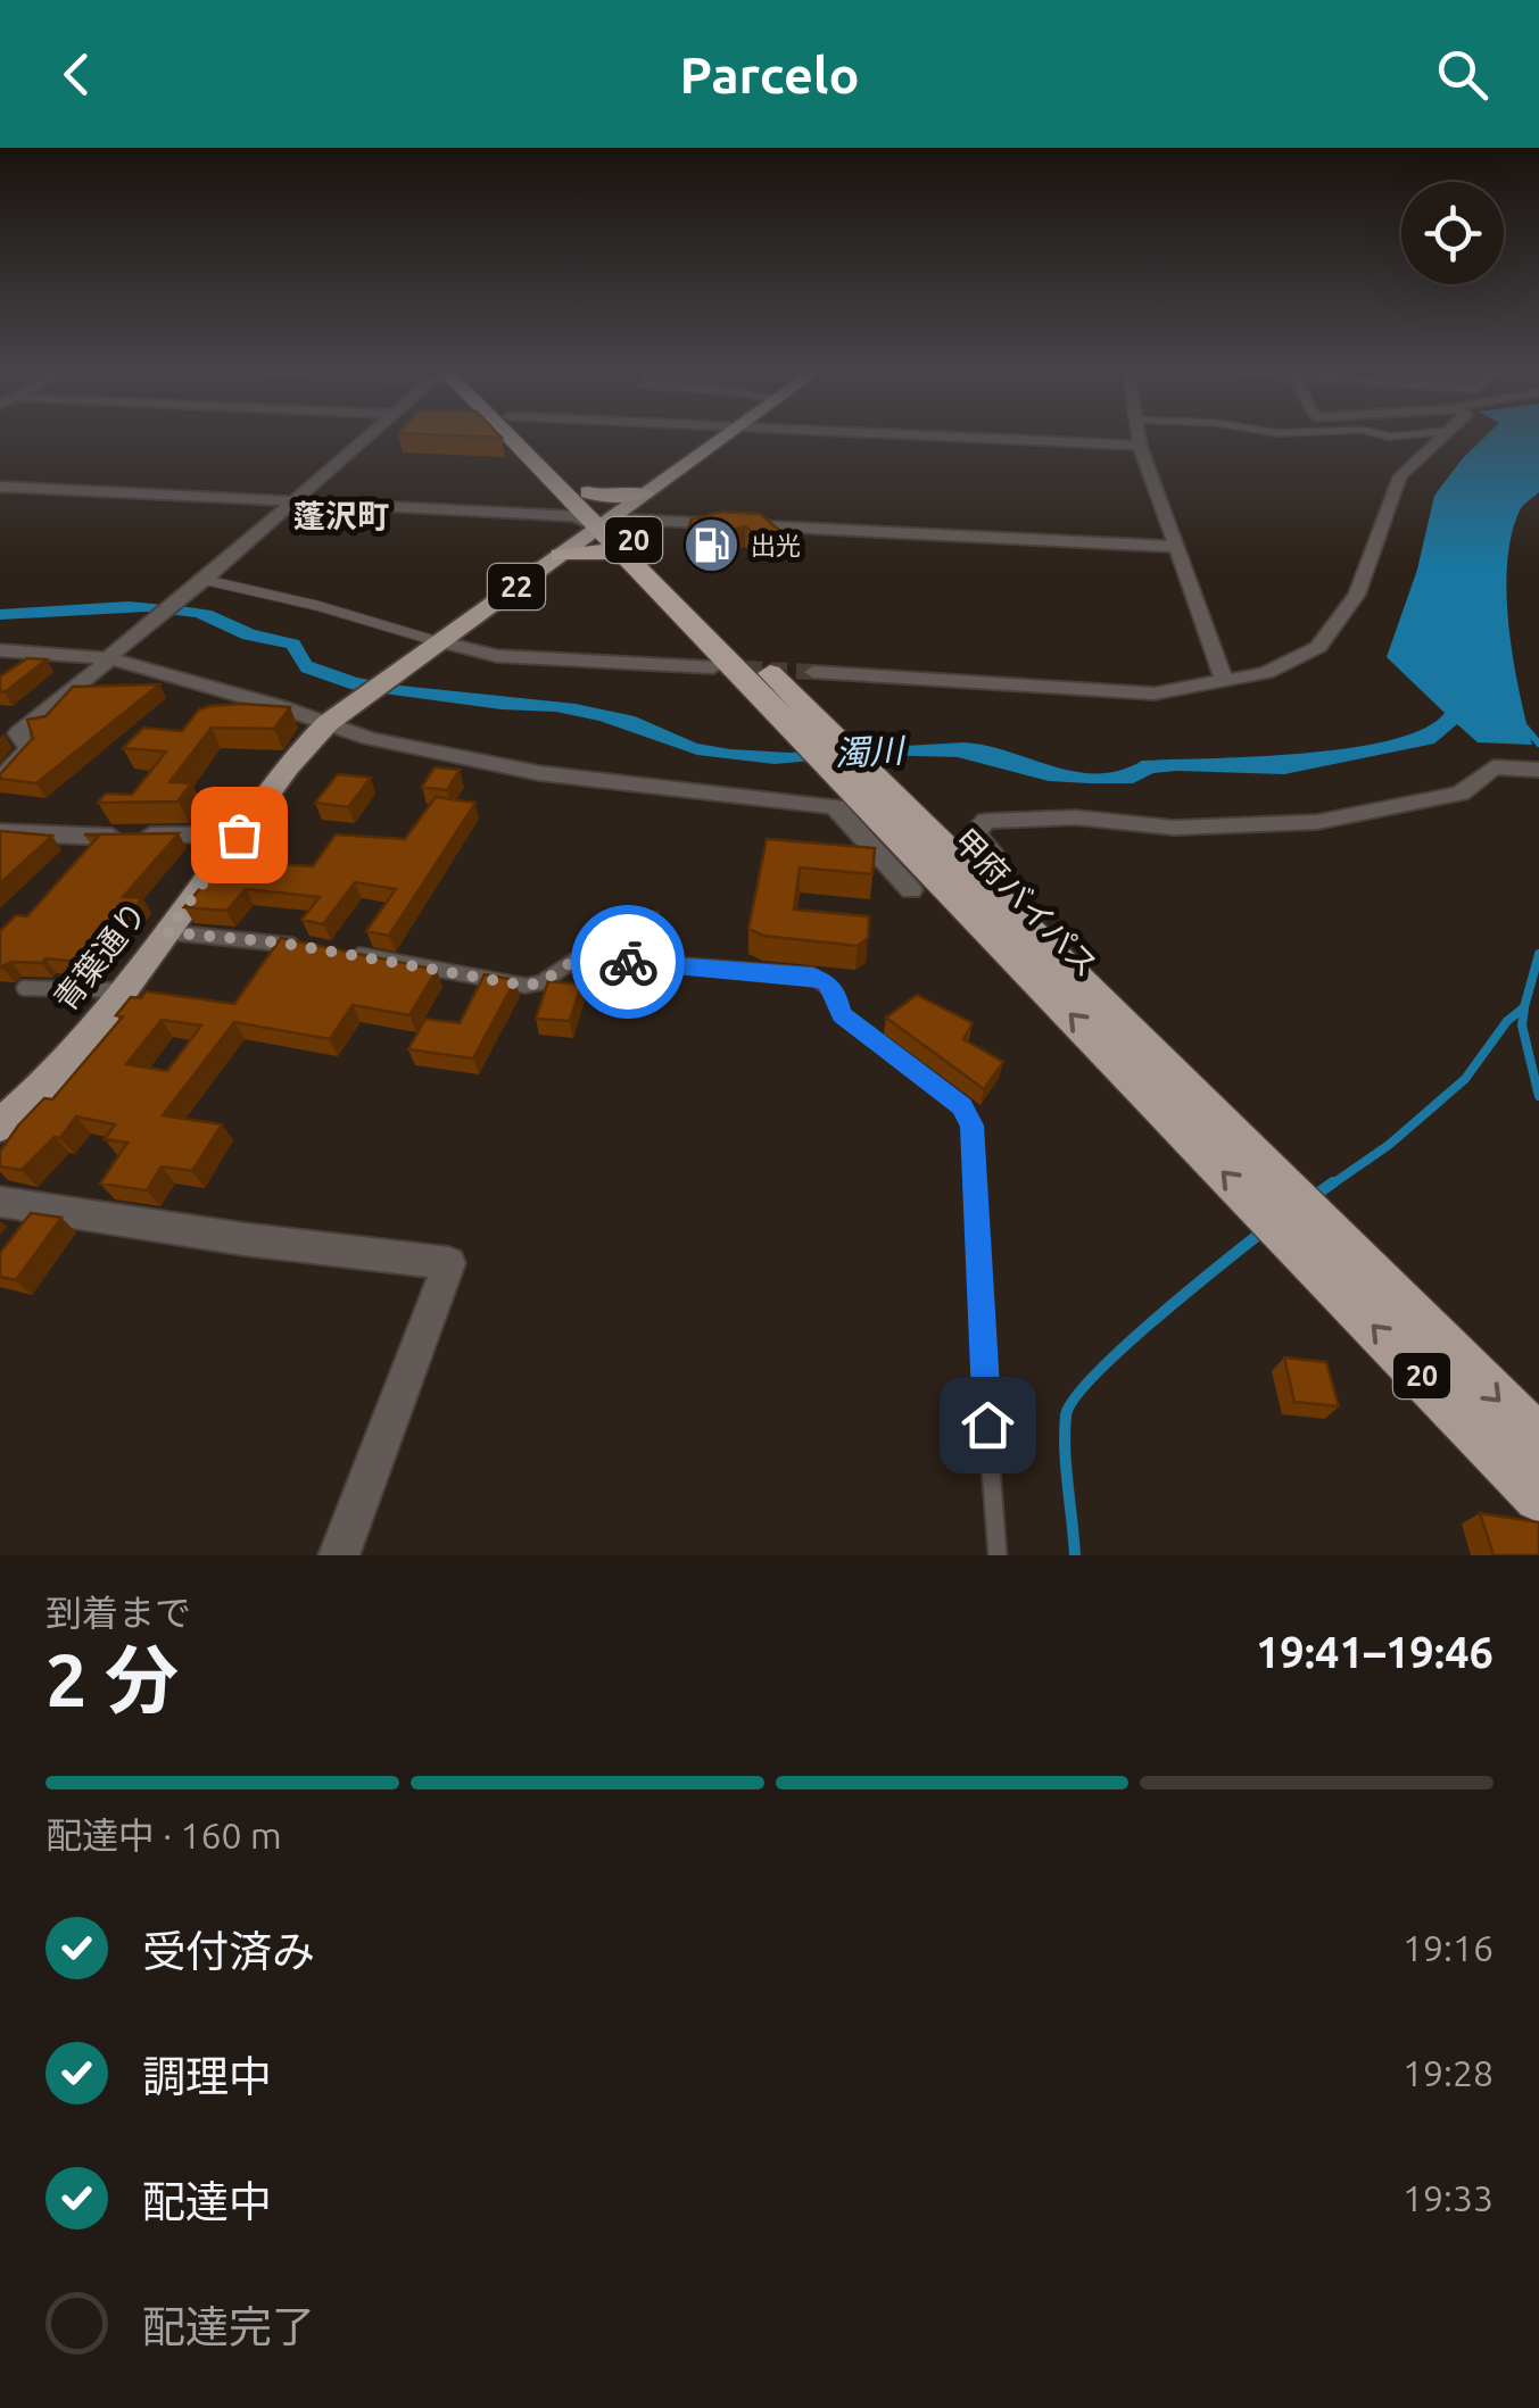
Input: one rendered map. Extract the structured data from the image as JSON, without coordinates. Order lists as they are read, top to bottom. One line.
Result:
{"streets":{"highway":["20","甲府バイパス"],"main road":["22","青葉通り"]},"crossings":[["22","甲府バイパス"],["22","青葉通り"]],"districts":["蓬沢町"],"water":["濁川"],"places":{"fuel station":["出光"]},"page":{"header":"Parcelo","heading":["2 分","到着まで","19:41–19:46"],"bar":"配達中 · 160 m","list":[["受付済み","19:16"],["調理中","19:28"],["配達中","19:33"],"配達完了"]}}
